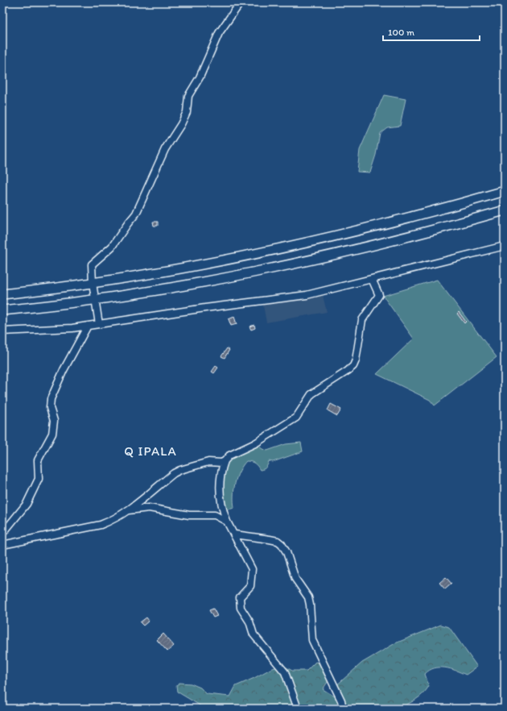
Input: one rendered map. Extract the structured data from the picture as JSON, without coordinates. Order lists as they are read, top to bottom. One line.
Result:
{"districts":["Q IPALA"],"scale_bar":"100 m"}
